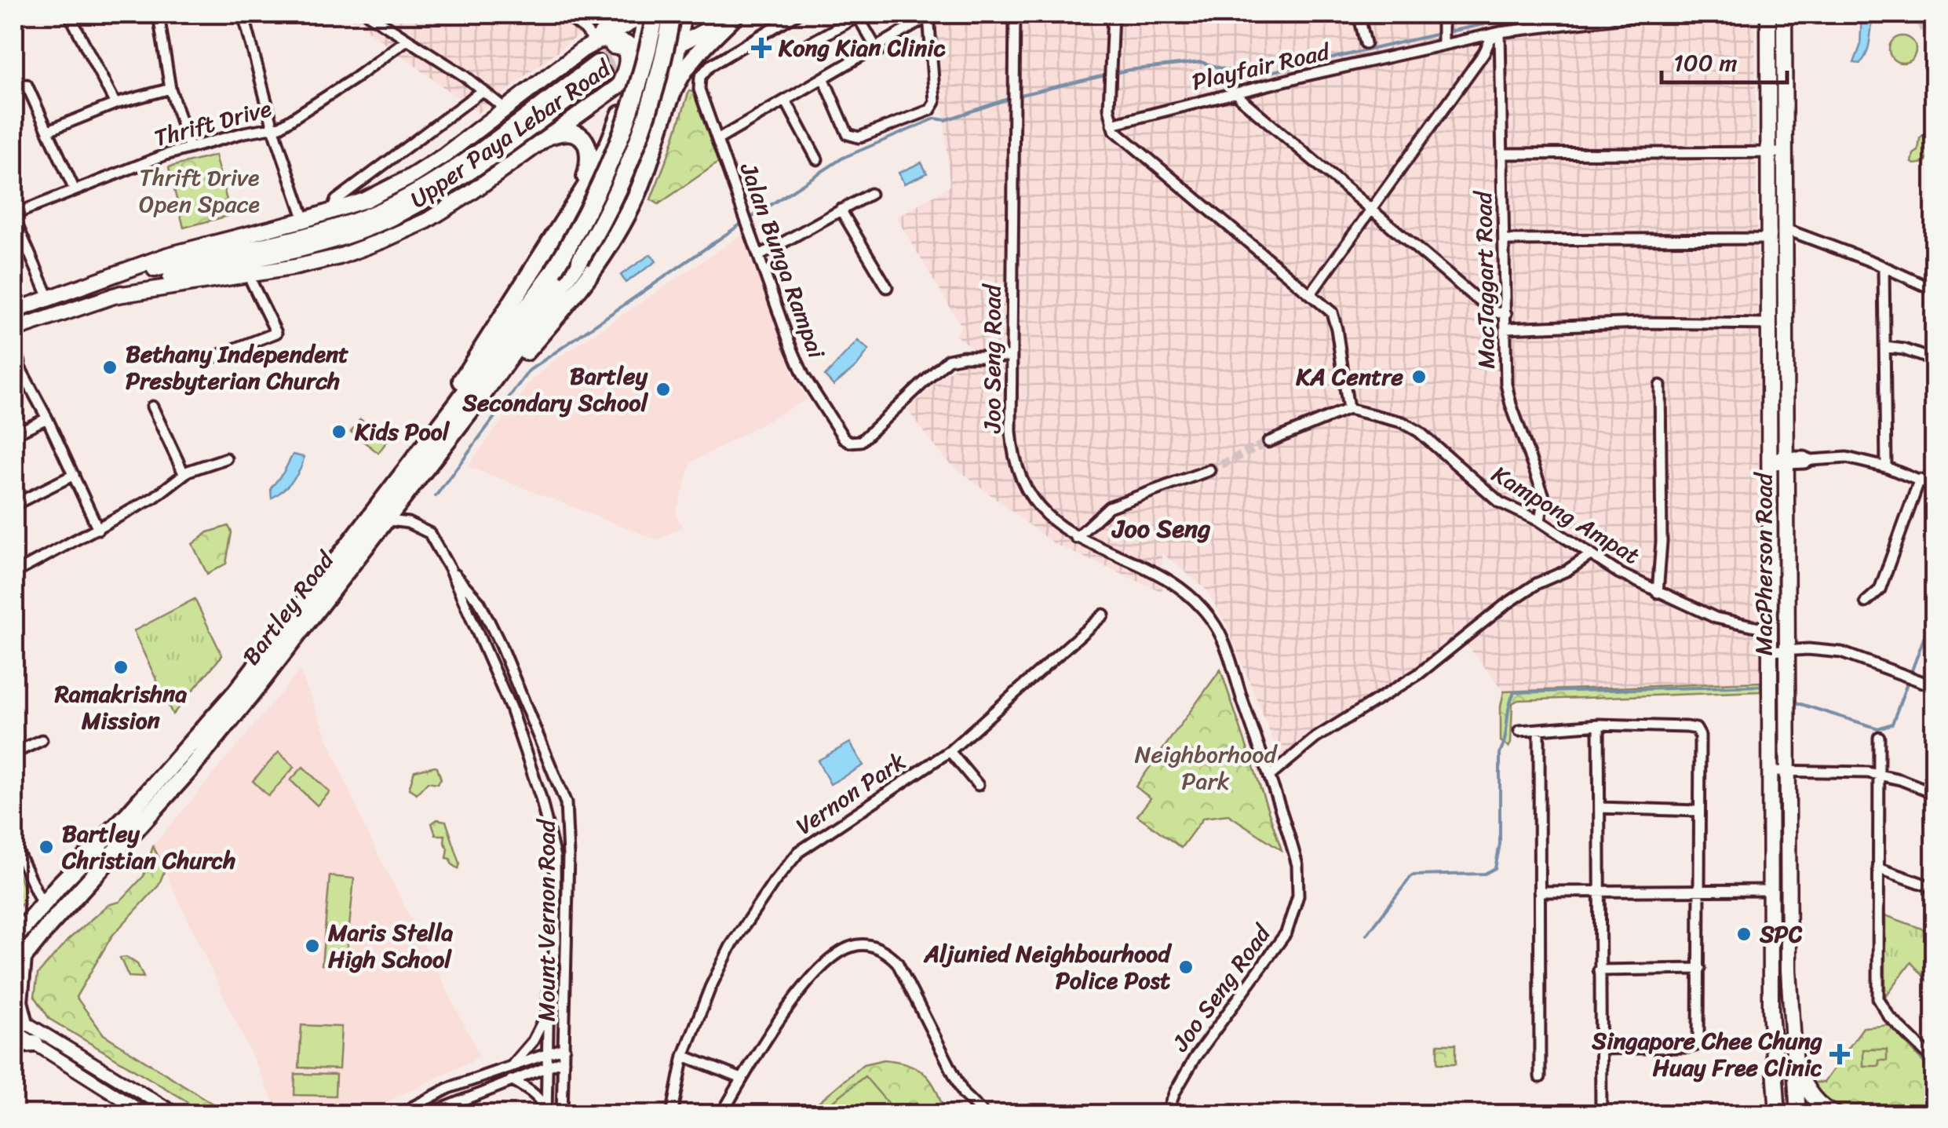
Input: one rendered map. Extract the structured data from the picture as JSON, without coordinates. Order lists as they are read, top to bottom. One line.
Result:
{"streets":{"highway":["Bartley Road"],"main road":["Upper Paya Lebar Road","MacPherson Road"],"street":["Playfair Road","Thrift Drive","Jalan Bunga Rampai","MacTaggart Road","Joo Seng Road","Kampong Ampat","Vernon Park","Mount Vernon Road"]},"crossings":[["Playfair Road","MacTaggart Road"],["Jalan Bunga Rampai","Joo Seng Road"],["MacTaggart Road","Kampong Ampat"],["Kampong Ampat","MacPherson Road"],["Bartley Road","Mount Vernon Road"]],"districts":["Joo Seng"],"parks":["Thrift Drive Open Space","Neighborhood Park"],"places":{"health":["Kong Kian Clinic","Singapore Chee Chung Huay Free Clinic"],"other":["Bethany Independent Presbyterian Church","KA Centre","Bartley Secondary School","Kids Pool","Ramakrishna Mission","Bartley Christian Church","SPC","Maris Stella High School","Aljunied Neighbourhood Police Post"]},"scale_bar":"100 m"}
